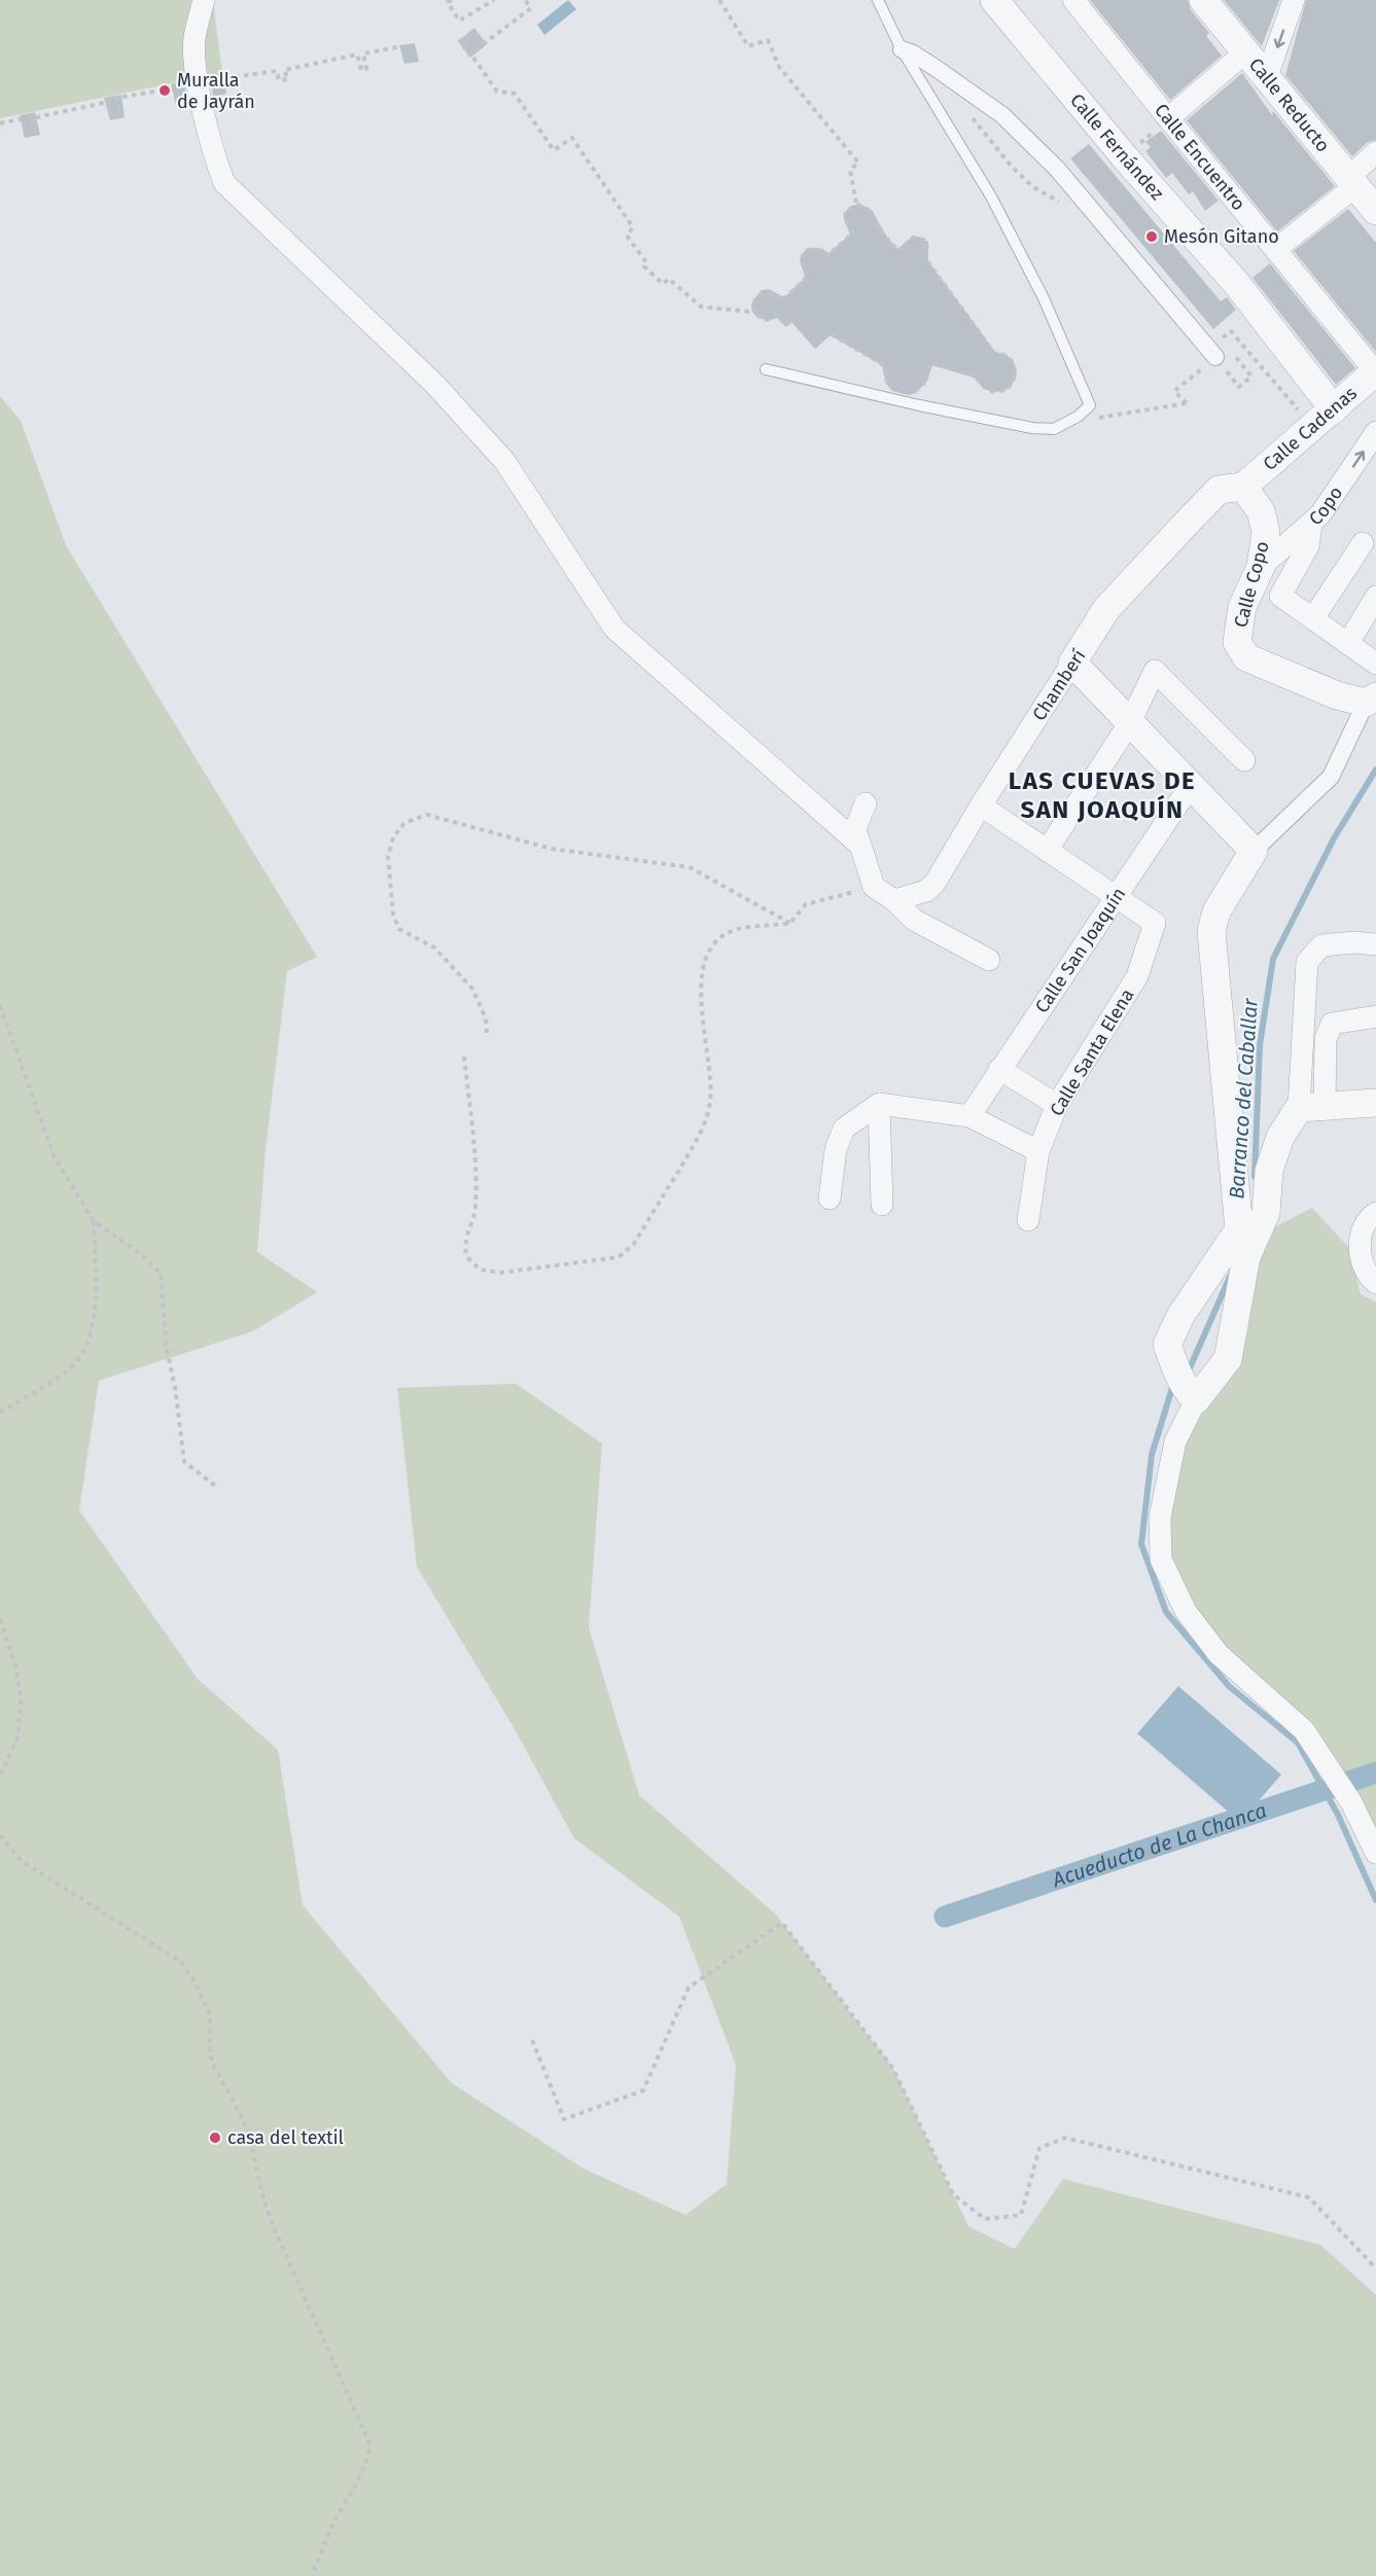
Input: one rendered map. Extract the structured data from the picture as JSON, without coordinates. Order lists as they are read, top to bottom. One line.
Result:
{"streets":{"street":["Calle Reducto","Calle Fernández","Calle Encuentro","Calle Cadenas","Copo","Calle Copo","Chamberí","Calle San Joaquín","Calle Santa Elena"]},"crossings":[["Calle Fernández","Calle Cadenas"],["Calle Encuentro","Calle Cadenas"],["Calle Cadenas","Calle Copo"],["Calle Cadenas","Chamberí"],["Copo","Calle Copo"],["Calle Copo","Chamberí"],["Calle San Joaquín","Calle Santa Elena"]],"one_way":["Copo"],"districts":["LAS CUEVAS DE SAN JOAQUÍN"],"water":["Barranco del Caballar","Acueducto de La Chanca"],"places":["Muralla de Jayrán","Mesón Gitano","casa del textil"]}
